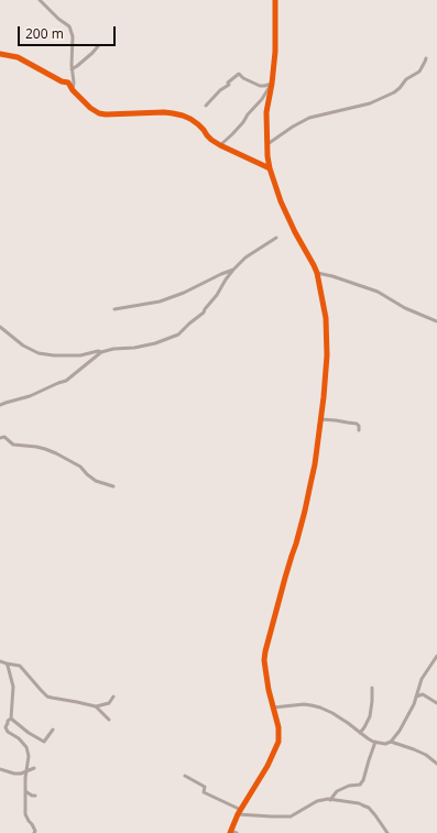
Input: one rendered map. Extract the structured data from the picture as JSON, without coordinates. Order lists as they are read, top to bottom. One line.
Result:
{"scale_bar":"200 m"}
